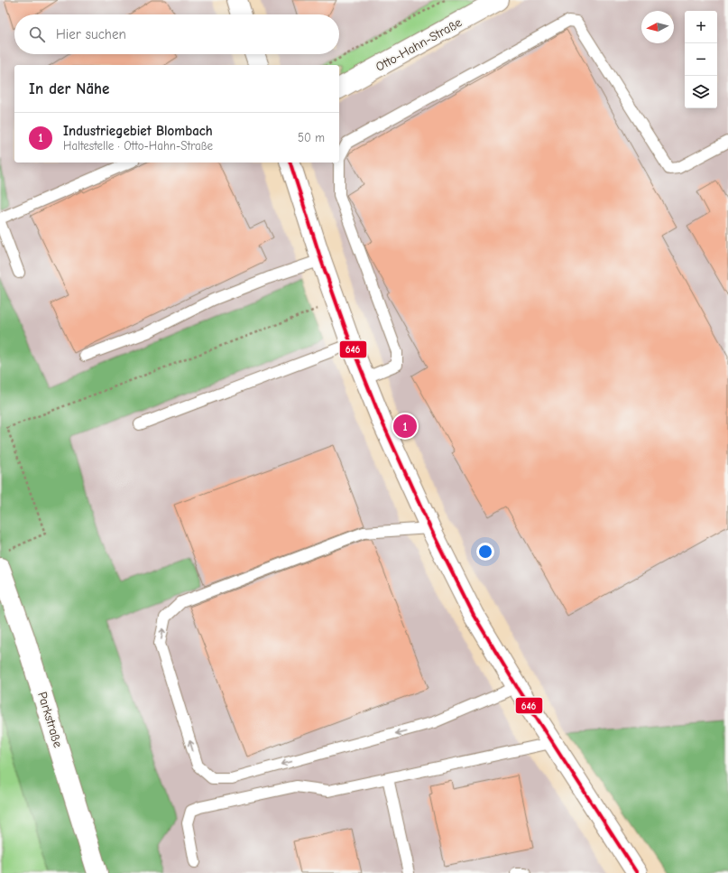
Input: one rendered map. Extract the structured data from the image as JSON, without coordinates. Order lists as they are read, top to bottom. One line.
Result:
{"streets":{"street":["Otto-Hahn-Straße","Parkstraße"]},"lines":["transit line 646"],"north":"left","page":{"map_buttons":["+","−"],"search":"Hier suchen","heading":"In der Nähe","list":[{"mark":"1","name":"Industriegebiet Blombach","note":"Haltestelle · Otto-Hahn-Straße","value":"50 m"}],"pins":"1"}}
